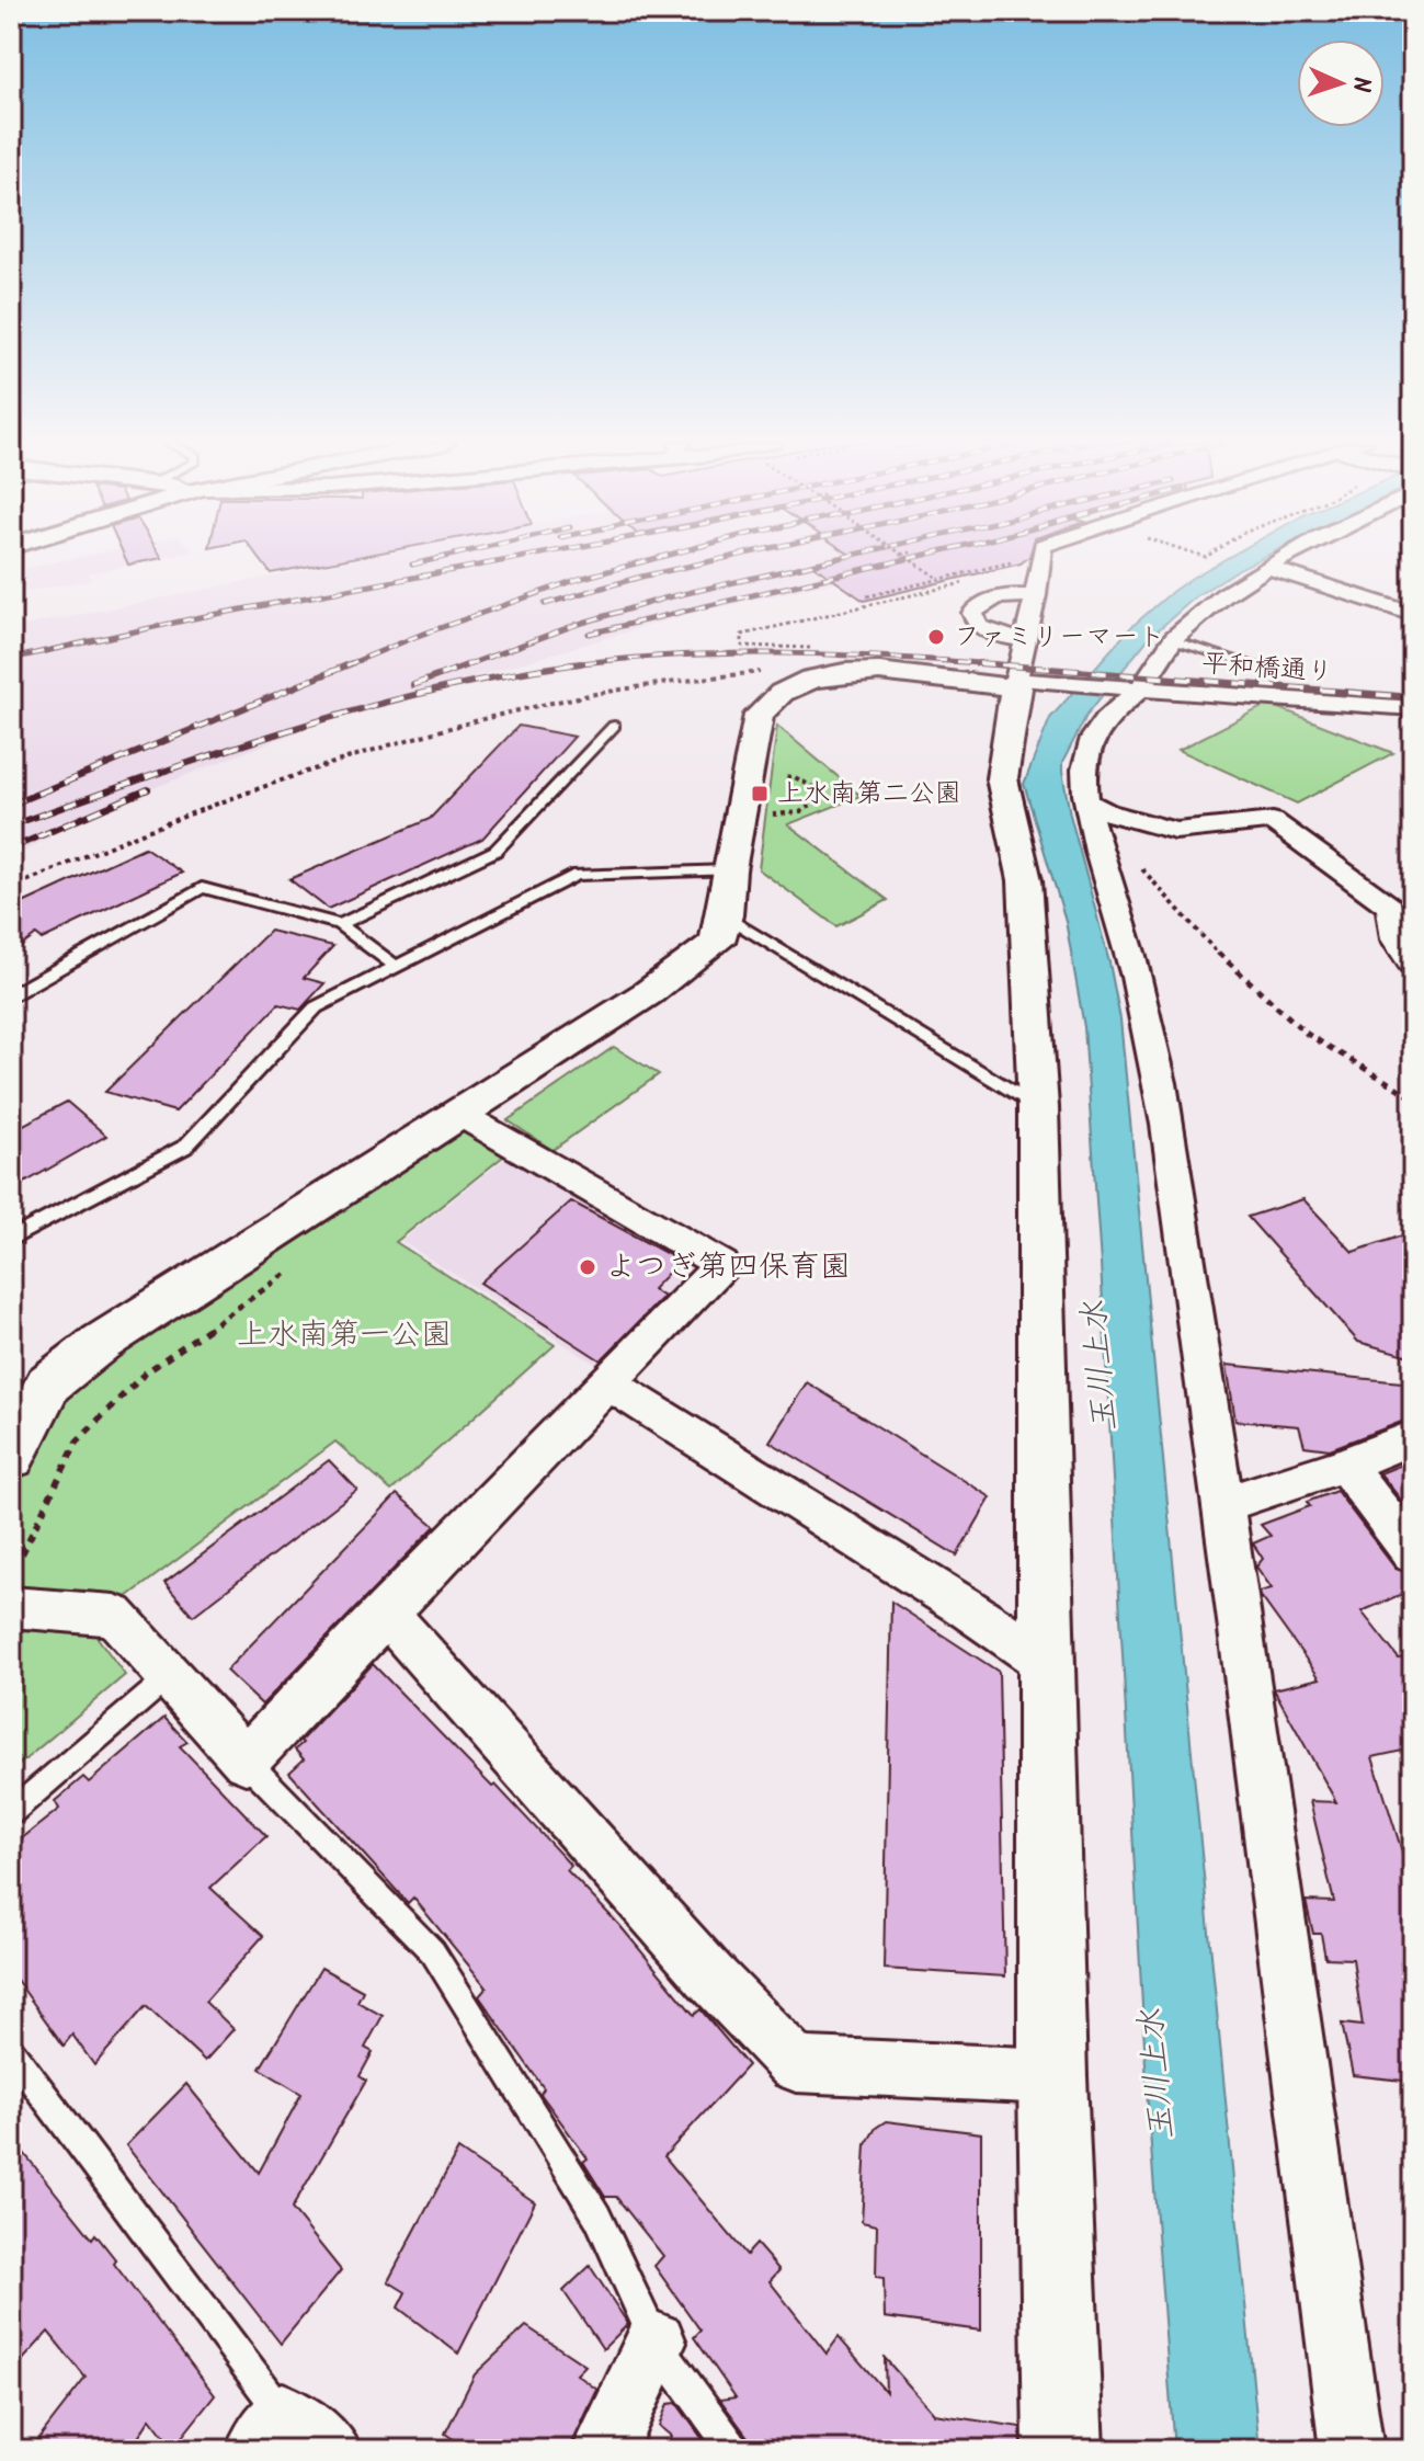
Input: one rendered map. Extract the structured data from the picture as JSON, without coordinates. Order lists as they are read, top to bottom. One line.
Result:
{"streets":{"street":["平和橋通り"]},"water":["玉川上水"],"parks":["上水南第一公園"],"places":{"other":["ファミリーマート","よつぎ第四保育園"],"transit":["上水南第二公園"]},"north":"right"}
